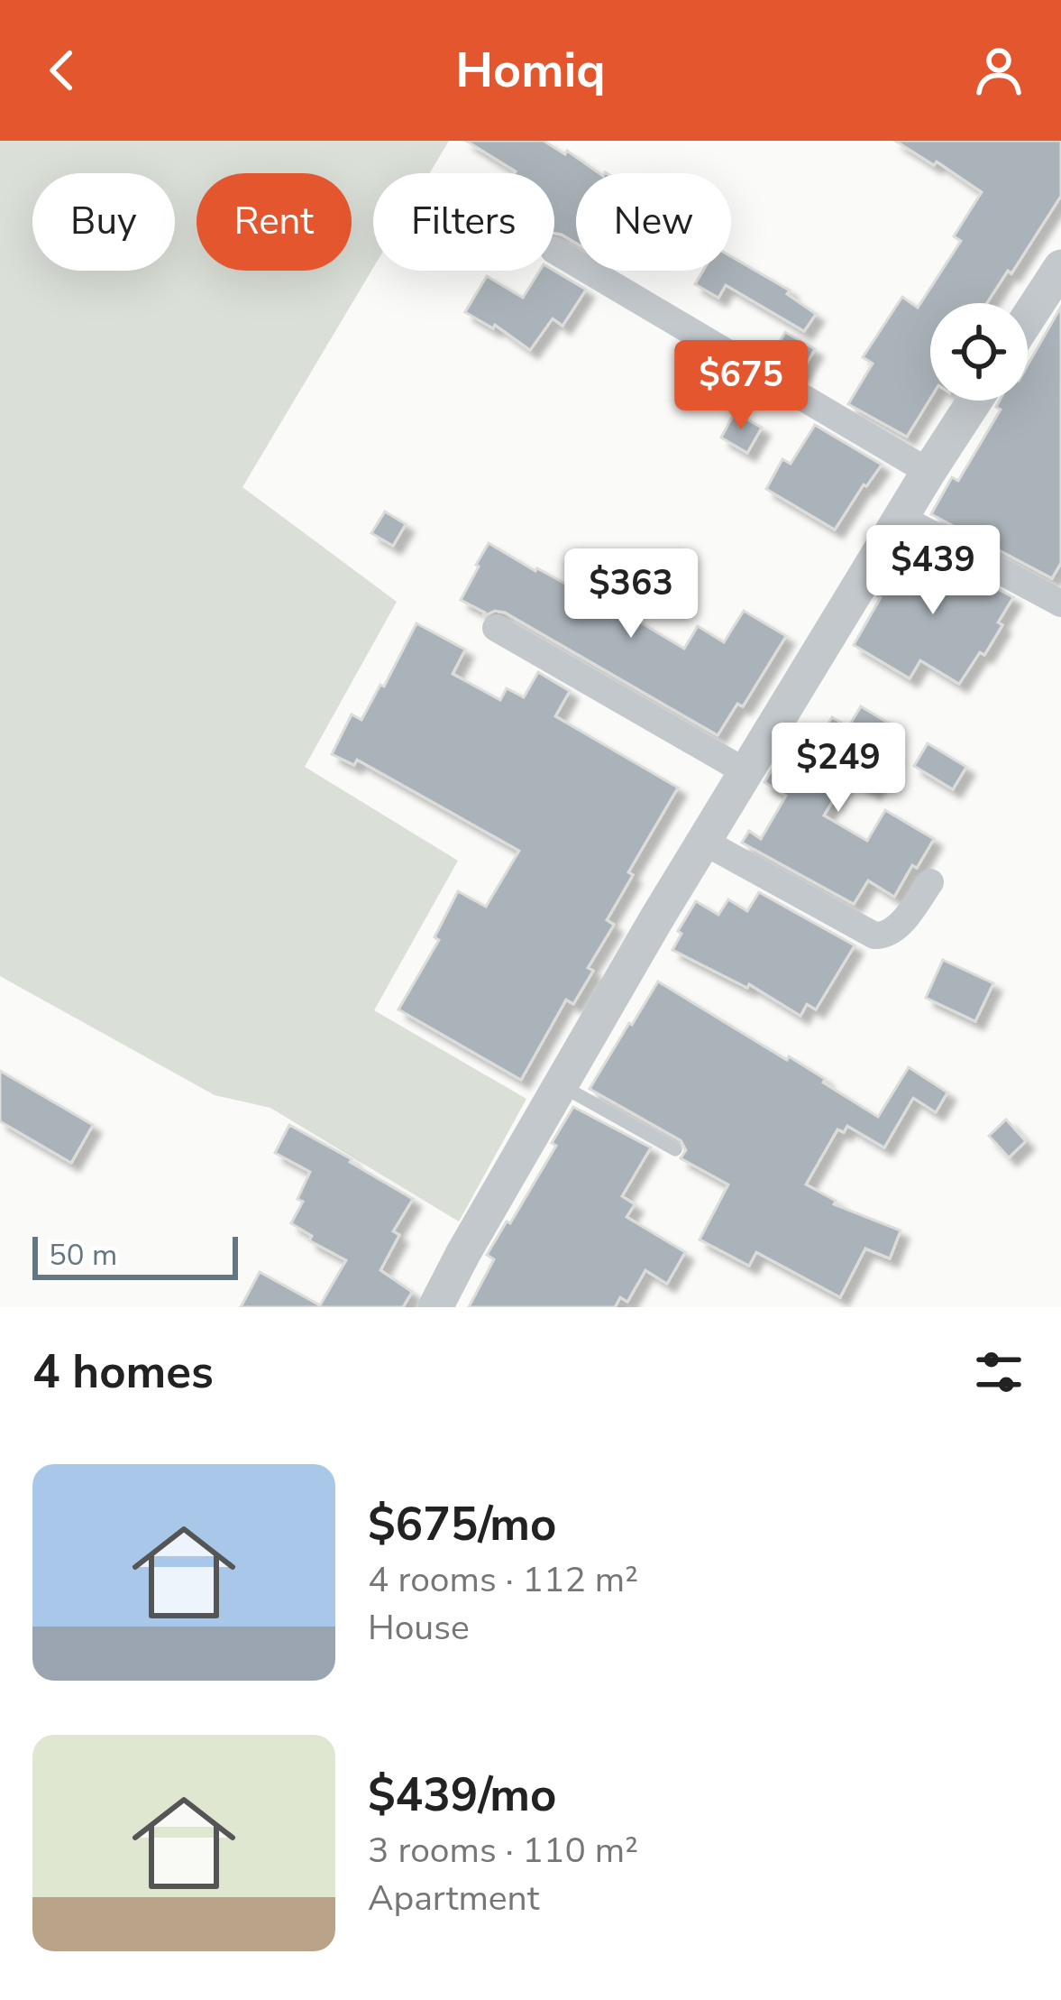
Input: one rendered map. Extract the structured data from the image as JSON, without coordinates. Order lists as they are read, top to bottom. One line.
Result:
{"scale_bar":"50 m","page":{"header":"Homiq","chip":["Buy","Rent","Filters","New"],"price":["$675","$439","$363","$249"],"scale":"50 m","heading":"4 homes","list":[{"name":"$675/mo","note":"4 rooms · 112 m² · House"},{"name":"$439/mo","note":"3 rooms · 110 m² · Apartment"}]}}
